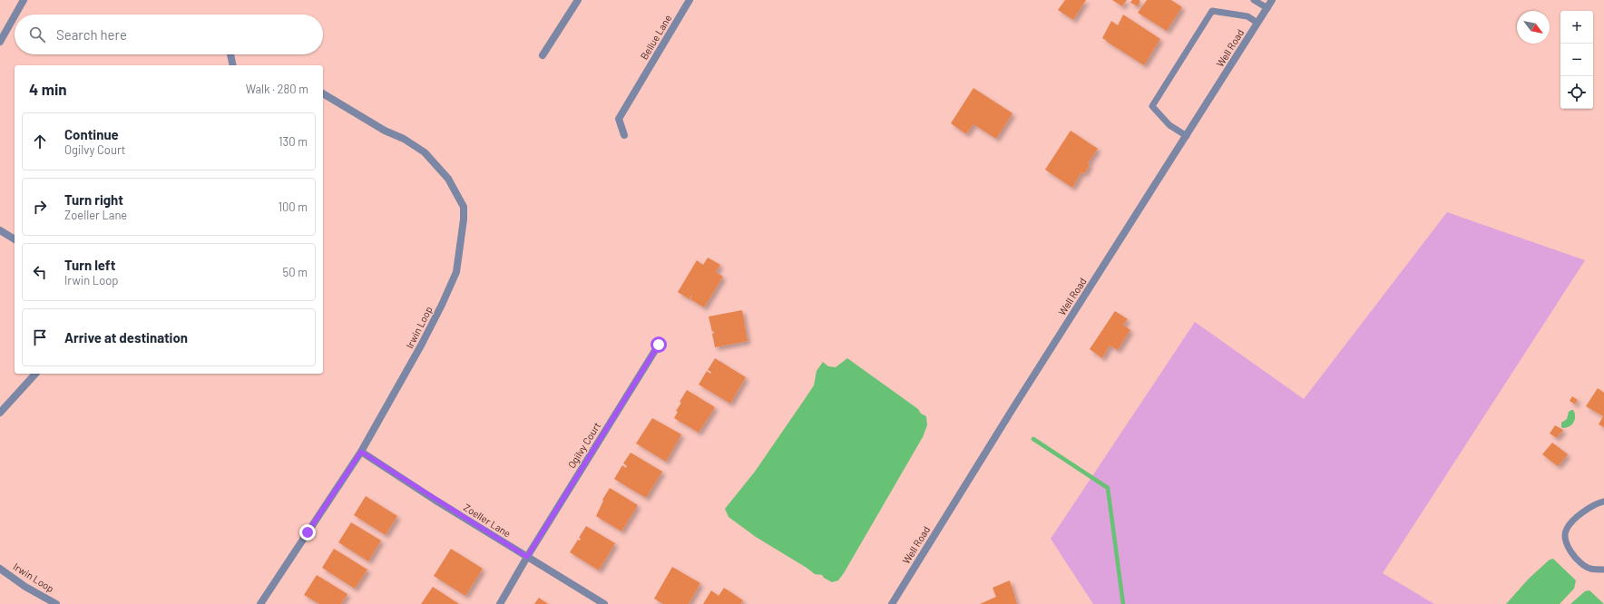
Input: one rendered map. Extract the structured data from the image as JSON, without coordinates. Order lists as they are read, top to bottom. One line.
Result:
{"streets":{"street":["Bellue Lane","Well Road","Irwin Loop","Ogilvy Court","Zoeller Lane"]},"crossings":[["Irwin Loop","Zoeller Lane"],["Ogilvy Court","Zoeller Lane"]],"north":"bottom right","page":{"map_buttons":["+","−"],"search":"Search here","heading":["4 min","Walk · 280 m"],"list":[["Continue","Ogilvy Court","130 m"],["Turn right","Zoeller Lane","100 m"],["Turn left","Irwin Loop","50 m"],"Arrive at destination"]}}
